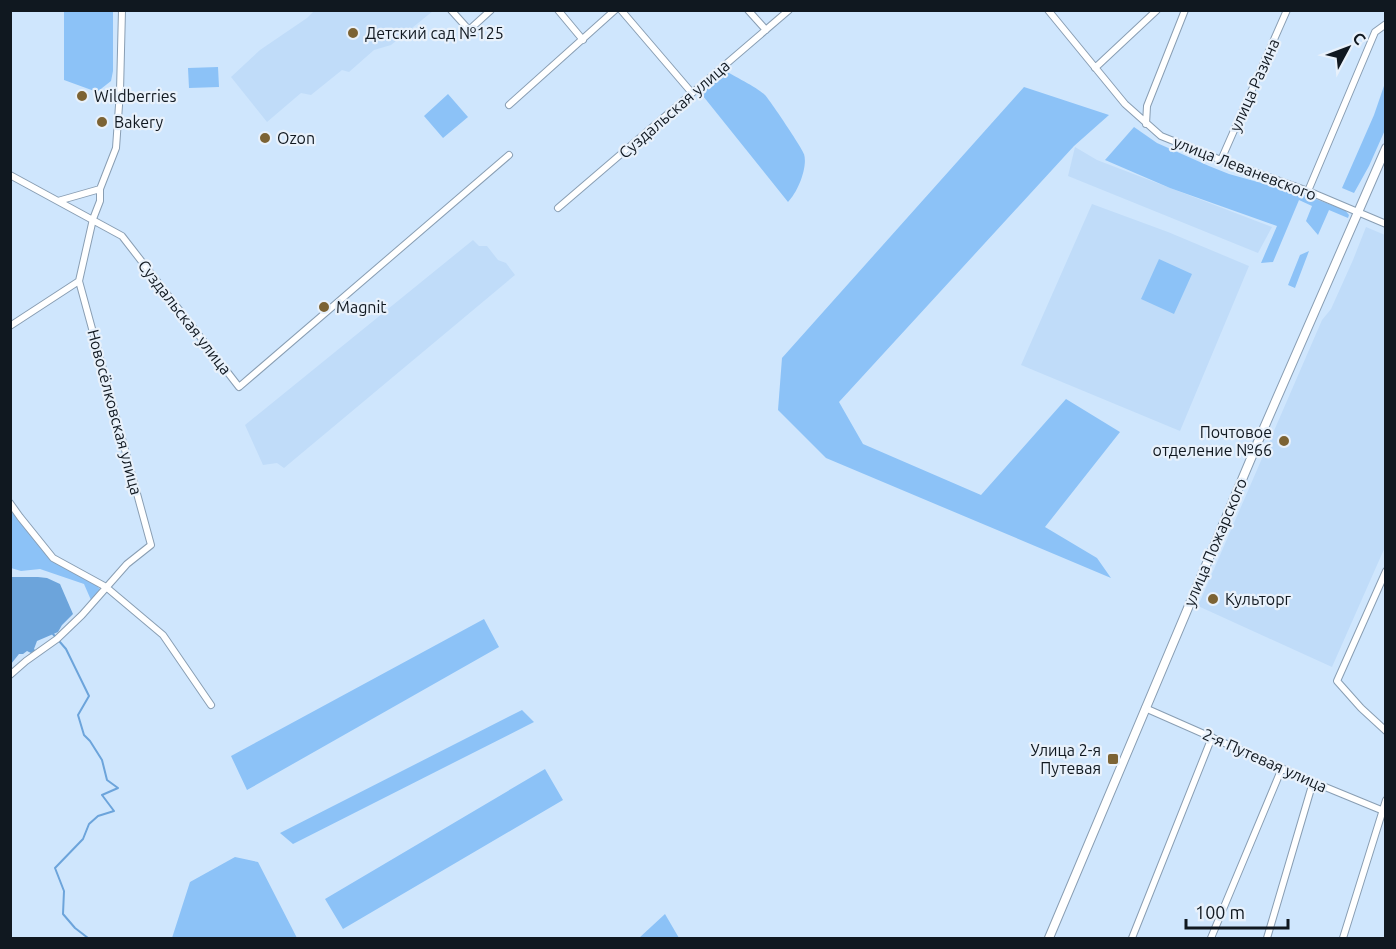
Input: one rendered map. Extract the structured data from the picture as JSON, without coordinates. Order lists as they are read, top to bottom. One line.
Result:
{"streets":{"street":["улица Разина","Суздальская улица","улица Леваневского","Новосёлковская улица","улица Пожарского","2-я Путевая улица"]},"crossings":[["улица Разина","улица Леваневского"],["Суздальская улица","Новосёлковская улица"],["улица Леваневского","улица Пожарского"],["улица Пожарского","2-я Путевая улица"]],"places":{"other":["Детский сад №125","Wildberries","Bakery","Ozon","Magnit","Почтовое отделение №66","Культорг"],"transit":["Улица 2-я Путевая"]},"scale_bar":"100 m","north":"top right"}
